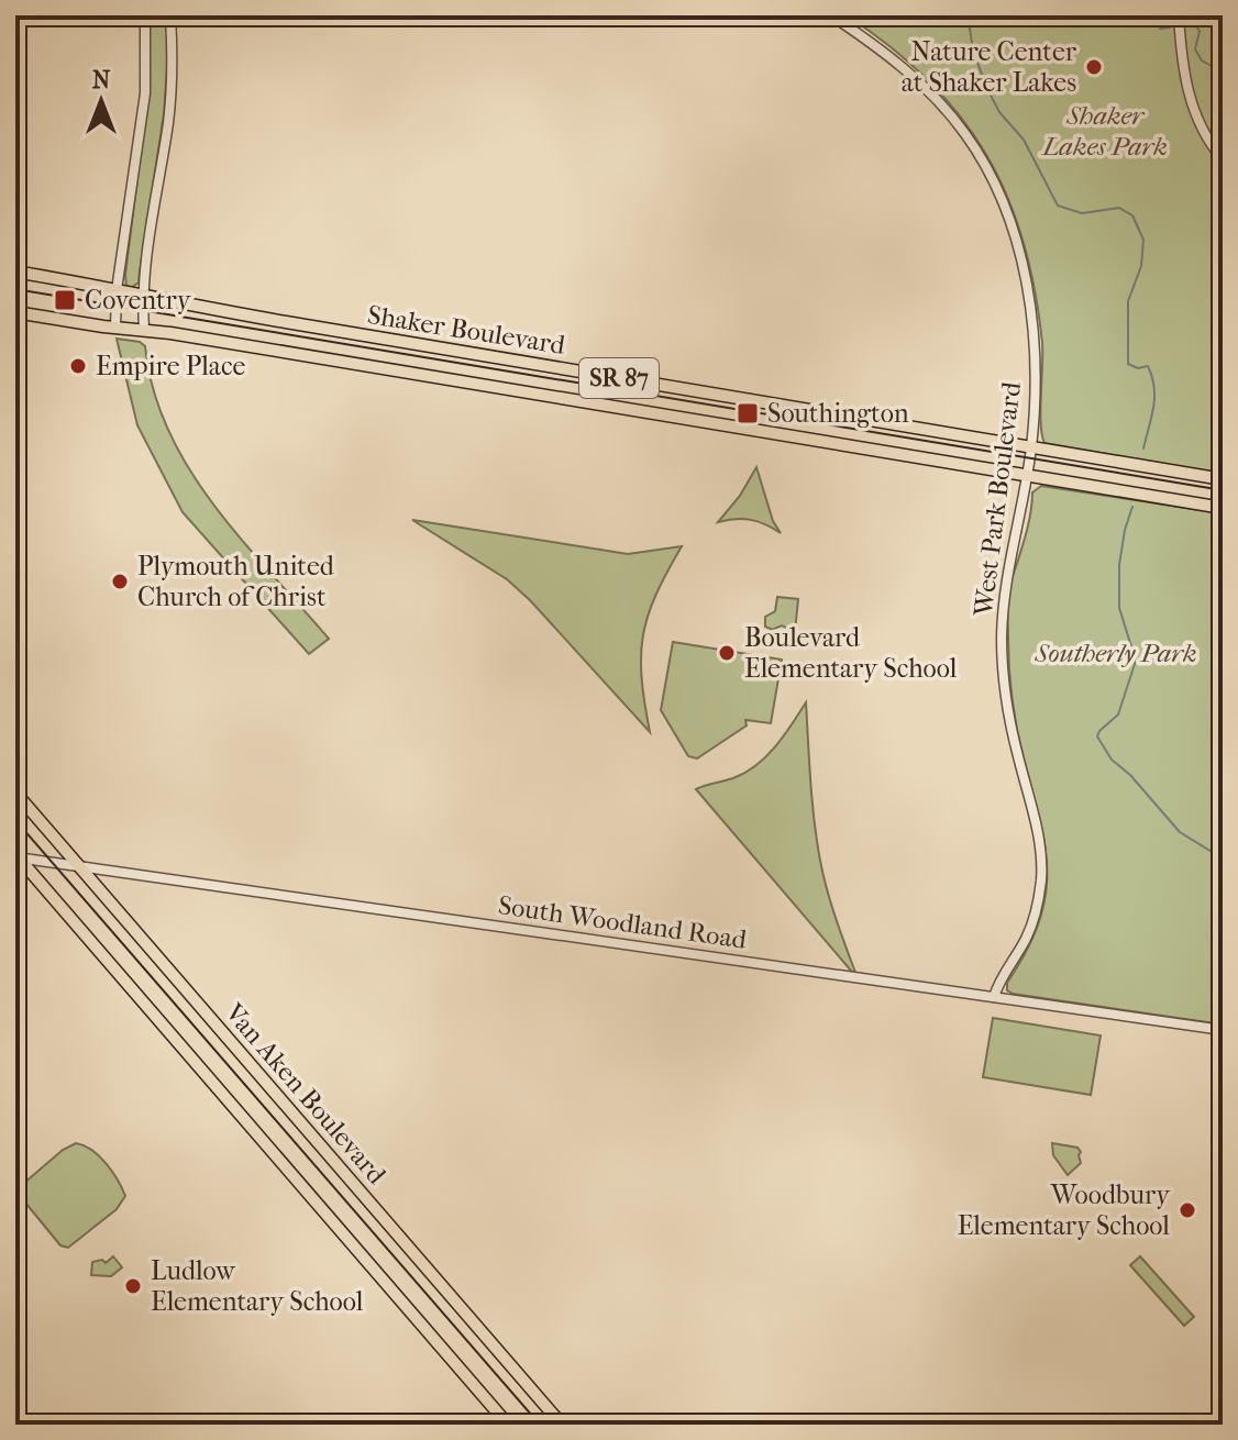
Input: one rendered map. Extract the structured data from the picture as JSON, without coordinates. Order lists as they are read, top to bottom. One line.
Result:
{"streets":{"main road":["Shaker Boulevard","SR 87","Van Aken Boulevard"],"street":["West Park Boulevard","South Woodland Road"]},"crossings":[["Shaker Boulevard","West Park Boulevard"],["West Park Boulevard","South Woodland Road"],["South Woodland Road","Van Aken Boulevard"]],"parks":["Shaker Lakes Park","Southerly Park"],"places":{"other":["Nature Center at Shaker Lakes","Empire Place","Plymouth United Church of Christ","Boulevard Elementary School","Woodbury Elementary School","Ludlow Elementary School"],"transit":["Coventry","Southington"]},"north":"top"}
